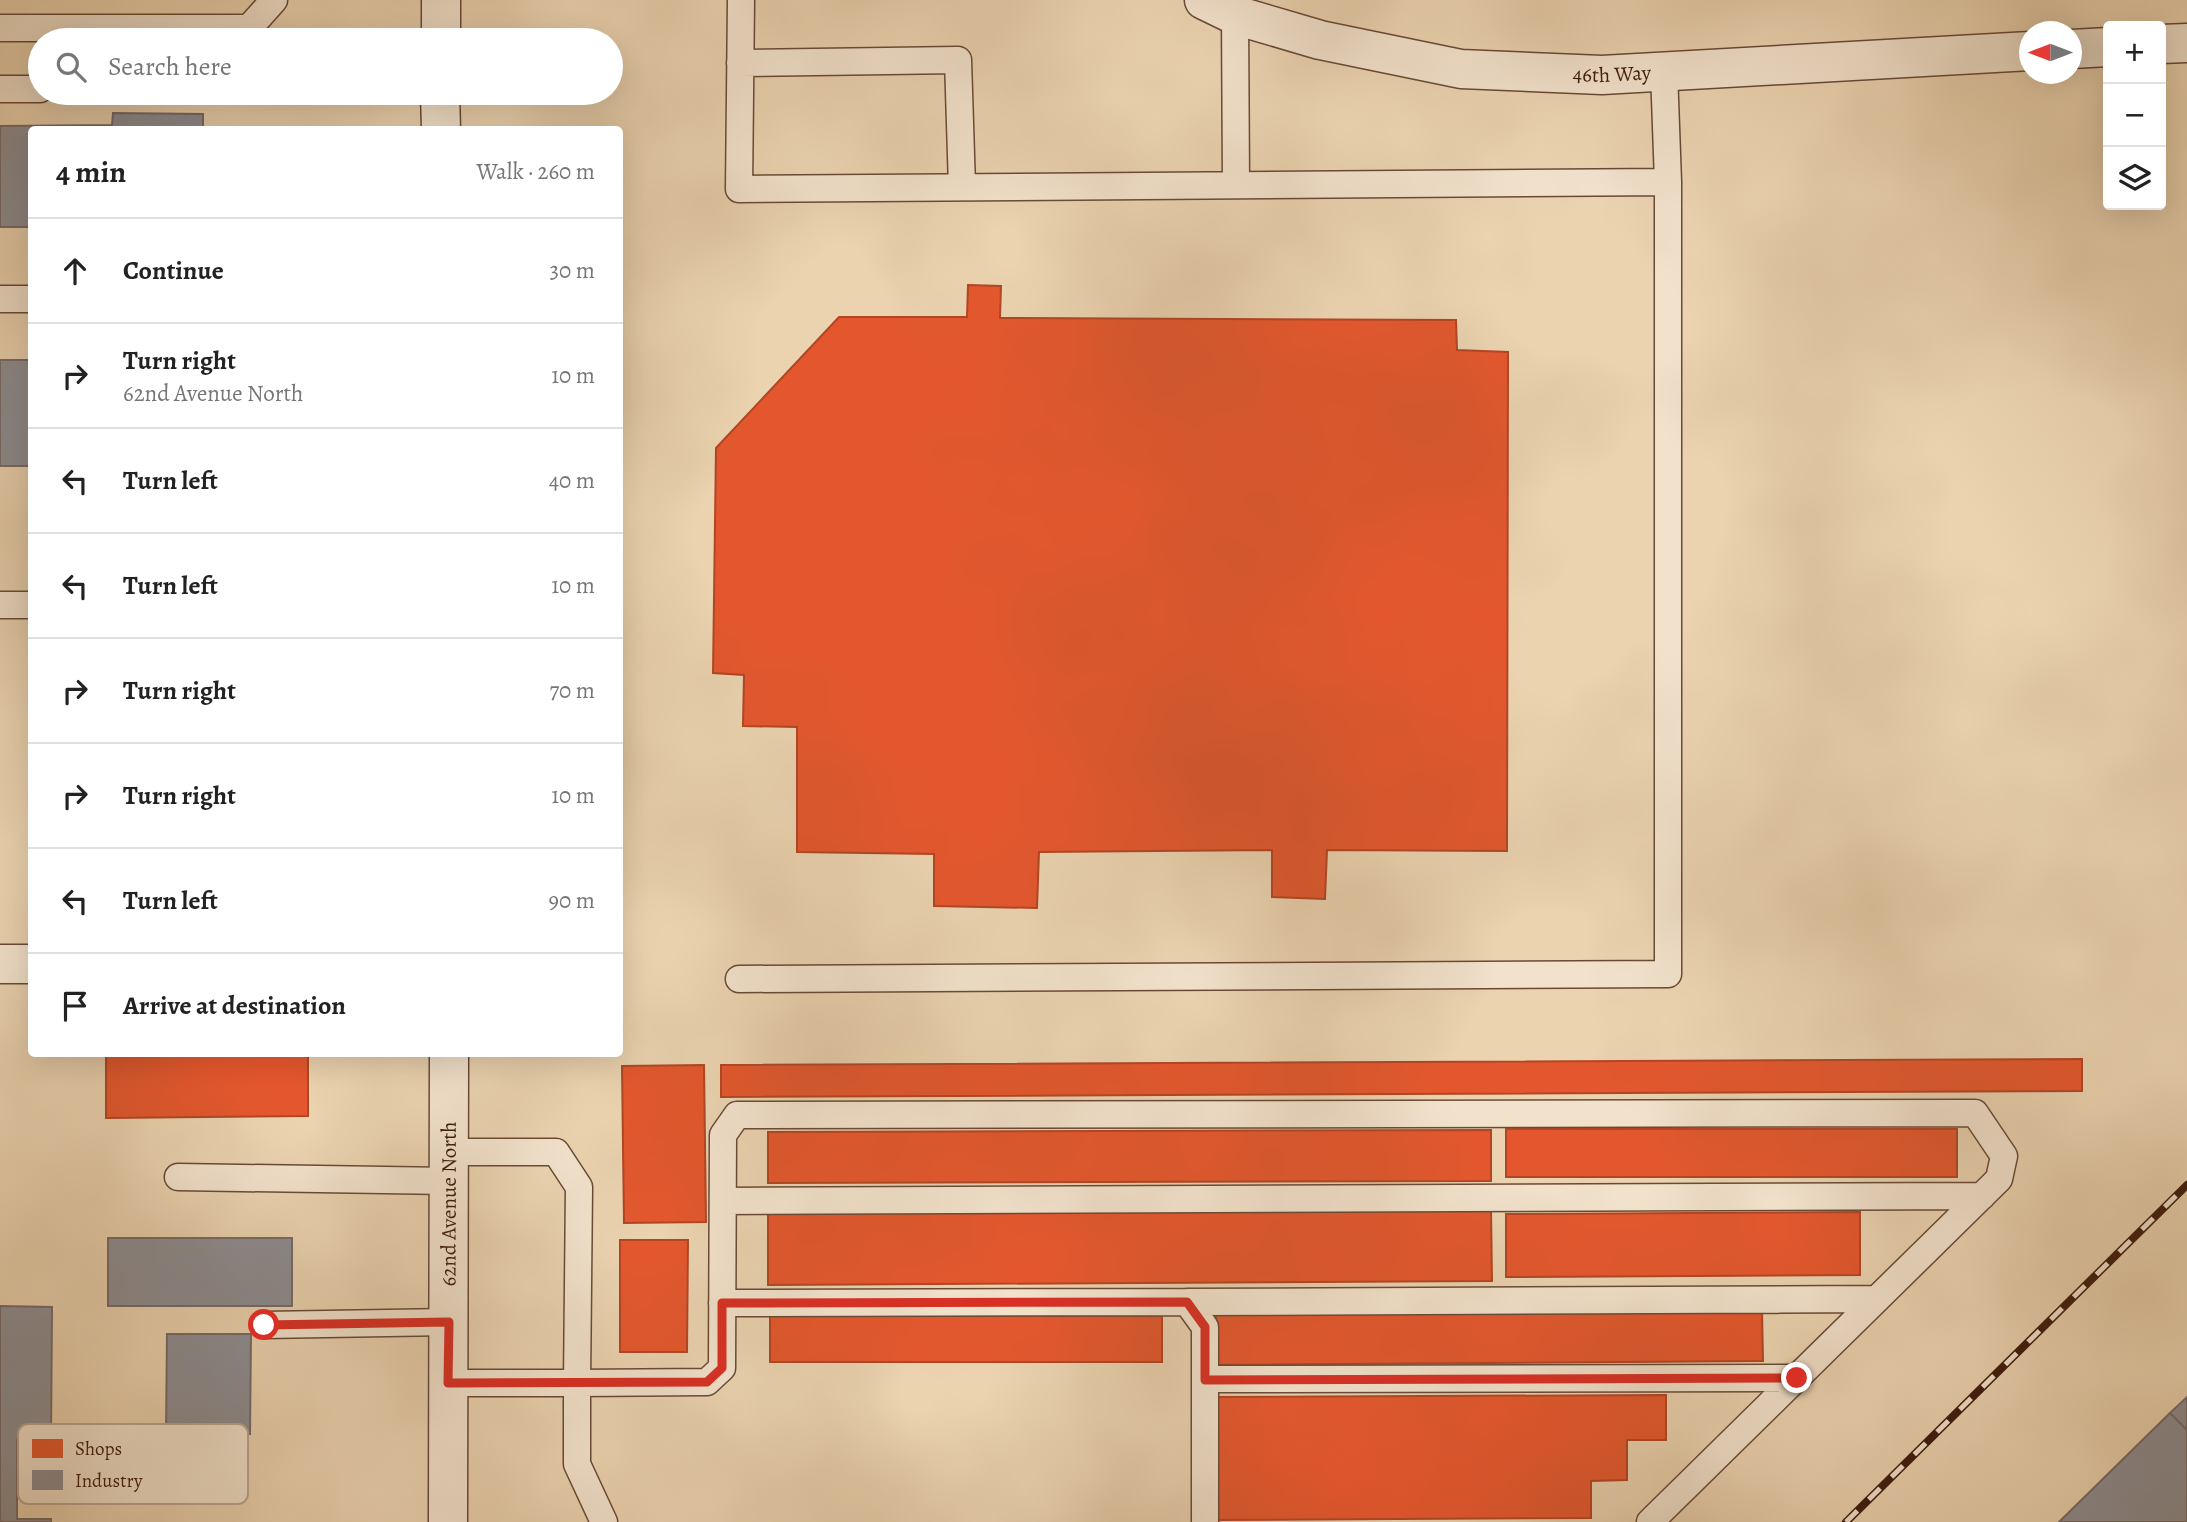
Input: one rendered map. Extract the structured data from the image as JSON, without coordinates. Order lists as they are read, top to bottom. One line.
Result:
{"streets":{"street":["46th Way","62nd Avenue North"]},"legend":["Shops","Industry"],"north":"left","page":{"map_buttons":["+","−"],"search":"Search here","heading":["4 min","Walk · 260 m"],"list":[["Continue","30 m"],["Turn right","62nd Avenue North","10 m"],["Turn left","40 m"],["Turn left","10 m"],["Turn right","70 m"],["Turn right","10 m"],["Turn left","90 m"],"Arrive at destination"]}}
